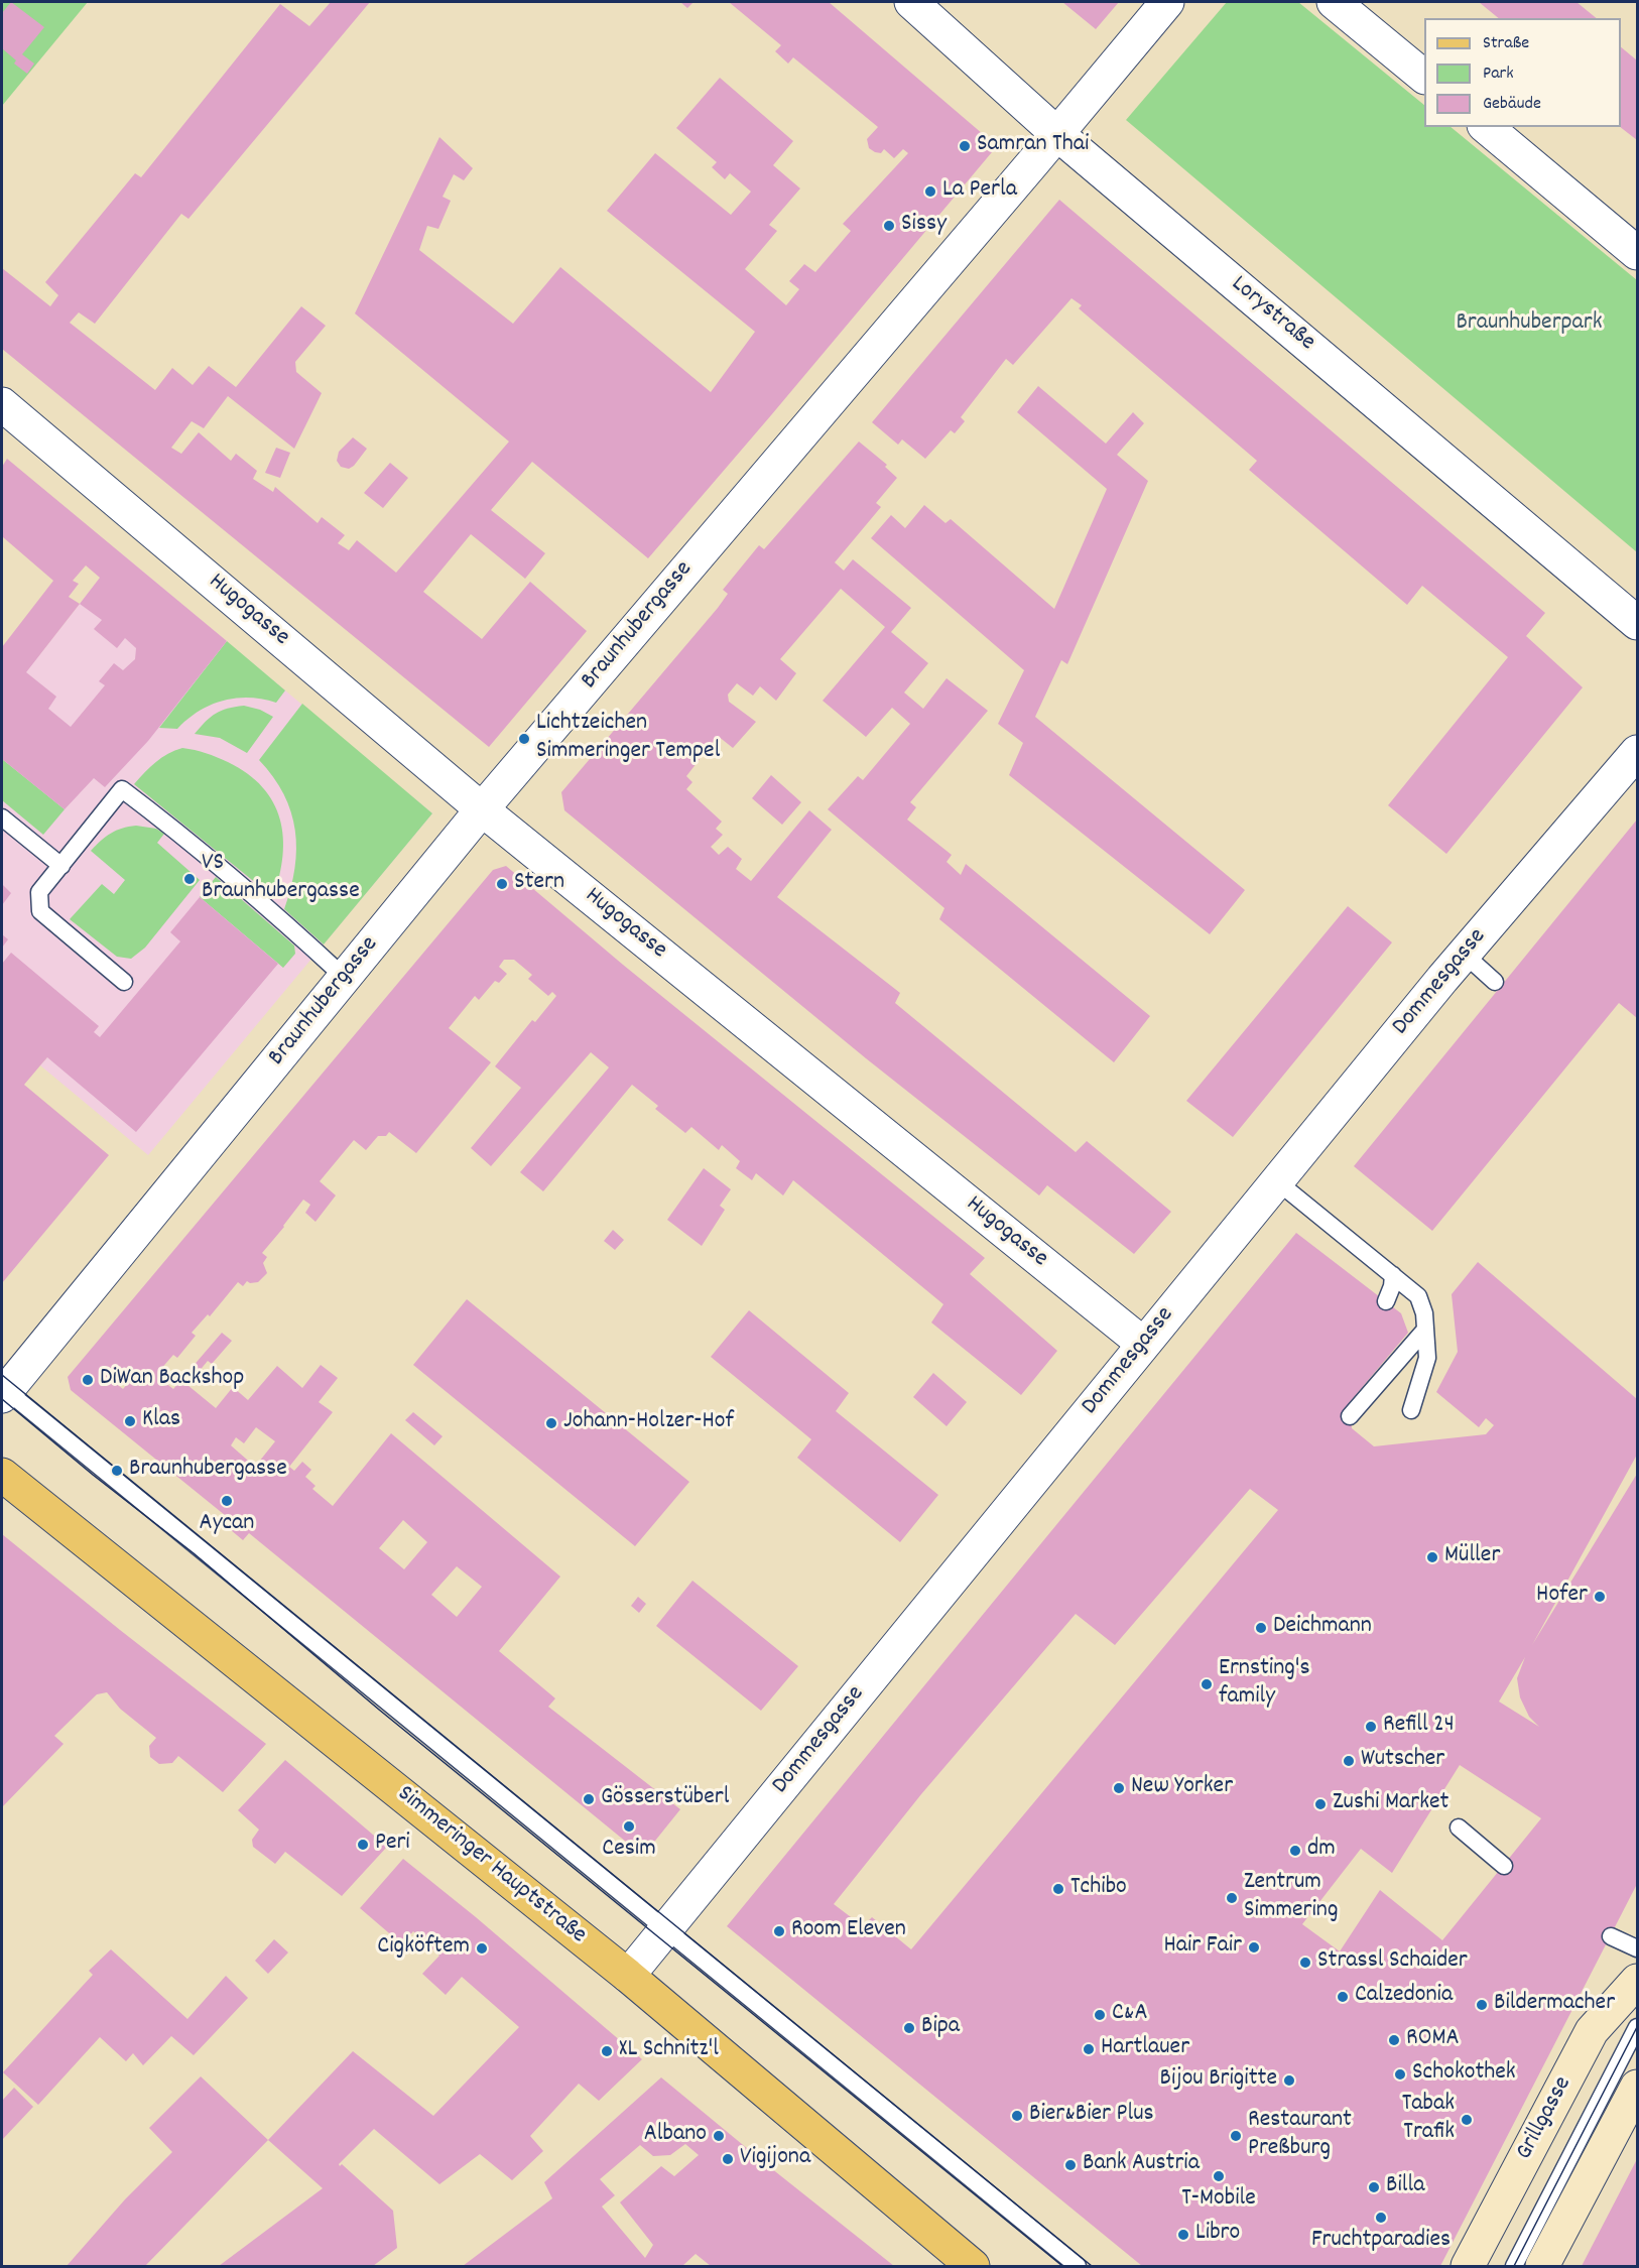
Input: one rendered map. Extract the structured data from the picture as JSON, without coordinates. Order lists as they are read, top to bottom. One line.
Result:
{"streets":{"main road":["Simmeringer Hauptstraße","Grillgasse"],"street":["Lorystraße","Hugogasse","Braunhubergasse","Dommesgasse"]},"crossings":[["Lorystraße","Braunhubergasse"],["Hugogasse","Braunhubergasse"],["Hugogasse","Dommesgasse"],["Dommesgasse","Simmeringer Hauptstraße"]],"parks":["Braunhuberpark"],"places":["Samran Thai","La Perla","Sissy","Lichtzeichen Simmeringer Tempel","VS Braunhubergasse","Stern","DiWan Backshop","Klas","Johann-Holzer-Hof","Braunhubergasse","Aycan","Müller","Hofer","Deichmann","Ernsting's family","Refill 24","Wutscher","New Yorker","Gösserstüberl","Zushi Market","Cesim","Peri","dm","Tchibo","Zentrum Simmering","Room Eleven","Hair Fair","Cigköftem","Strassl Schaider","Calzedonia","Bildermacher","C&A","Bipa","ROMA","Hartlauer","XL Schnitz'l","Schokothek","Bijou Brigitte","Bier&Bier Plus","Tabak Trafik","Albano","Restaurant Preßburg","Vigijona","Bank Austria","T-Mobile","Billa","Fruchtparadies","Libro"],"legend":["Straße","Park","Gebäude"]}
